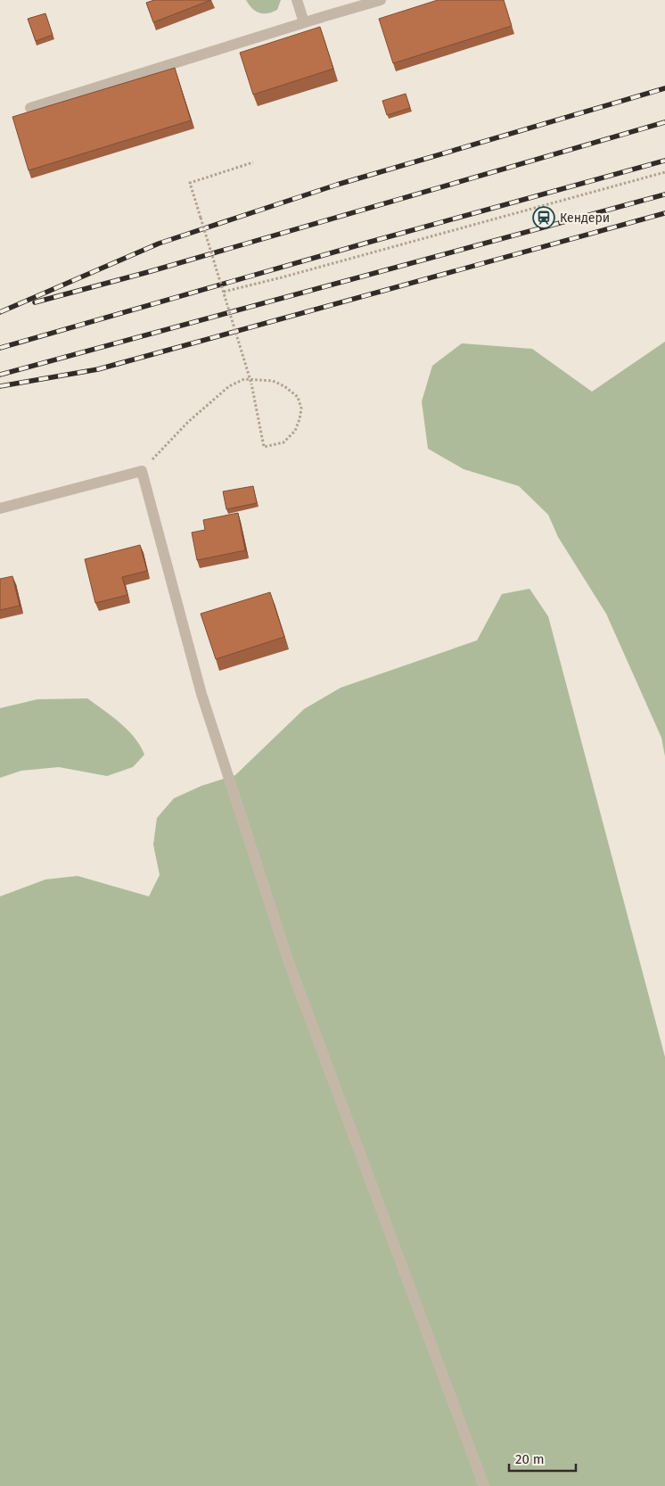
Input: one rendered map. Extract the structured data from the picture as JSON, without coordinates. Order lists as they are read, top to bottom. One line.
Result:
{"places":{"station":["Кендери"]},"scale_bar":"20 m"}
